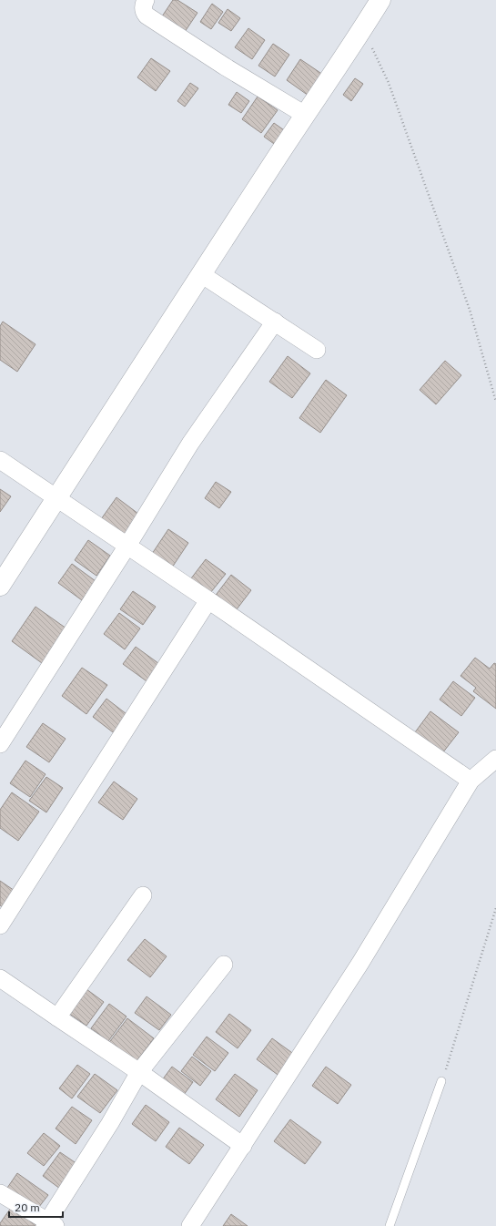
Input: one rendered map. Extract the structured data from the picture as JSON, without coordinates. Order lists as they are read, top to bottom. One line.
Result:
{"scale_bar":"20 m"}
